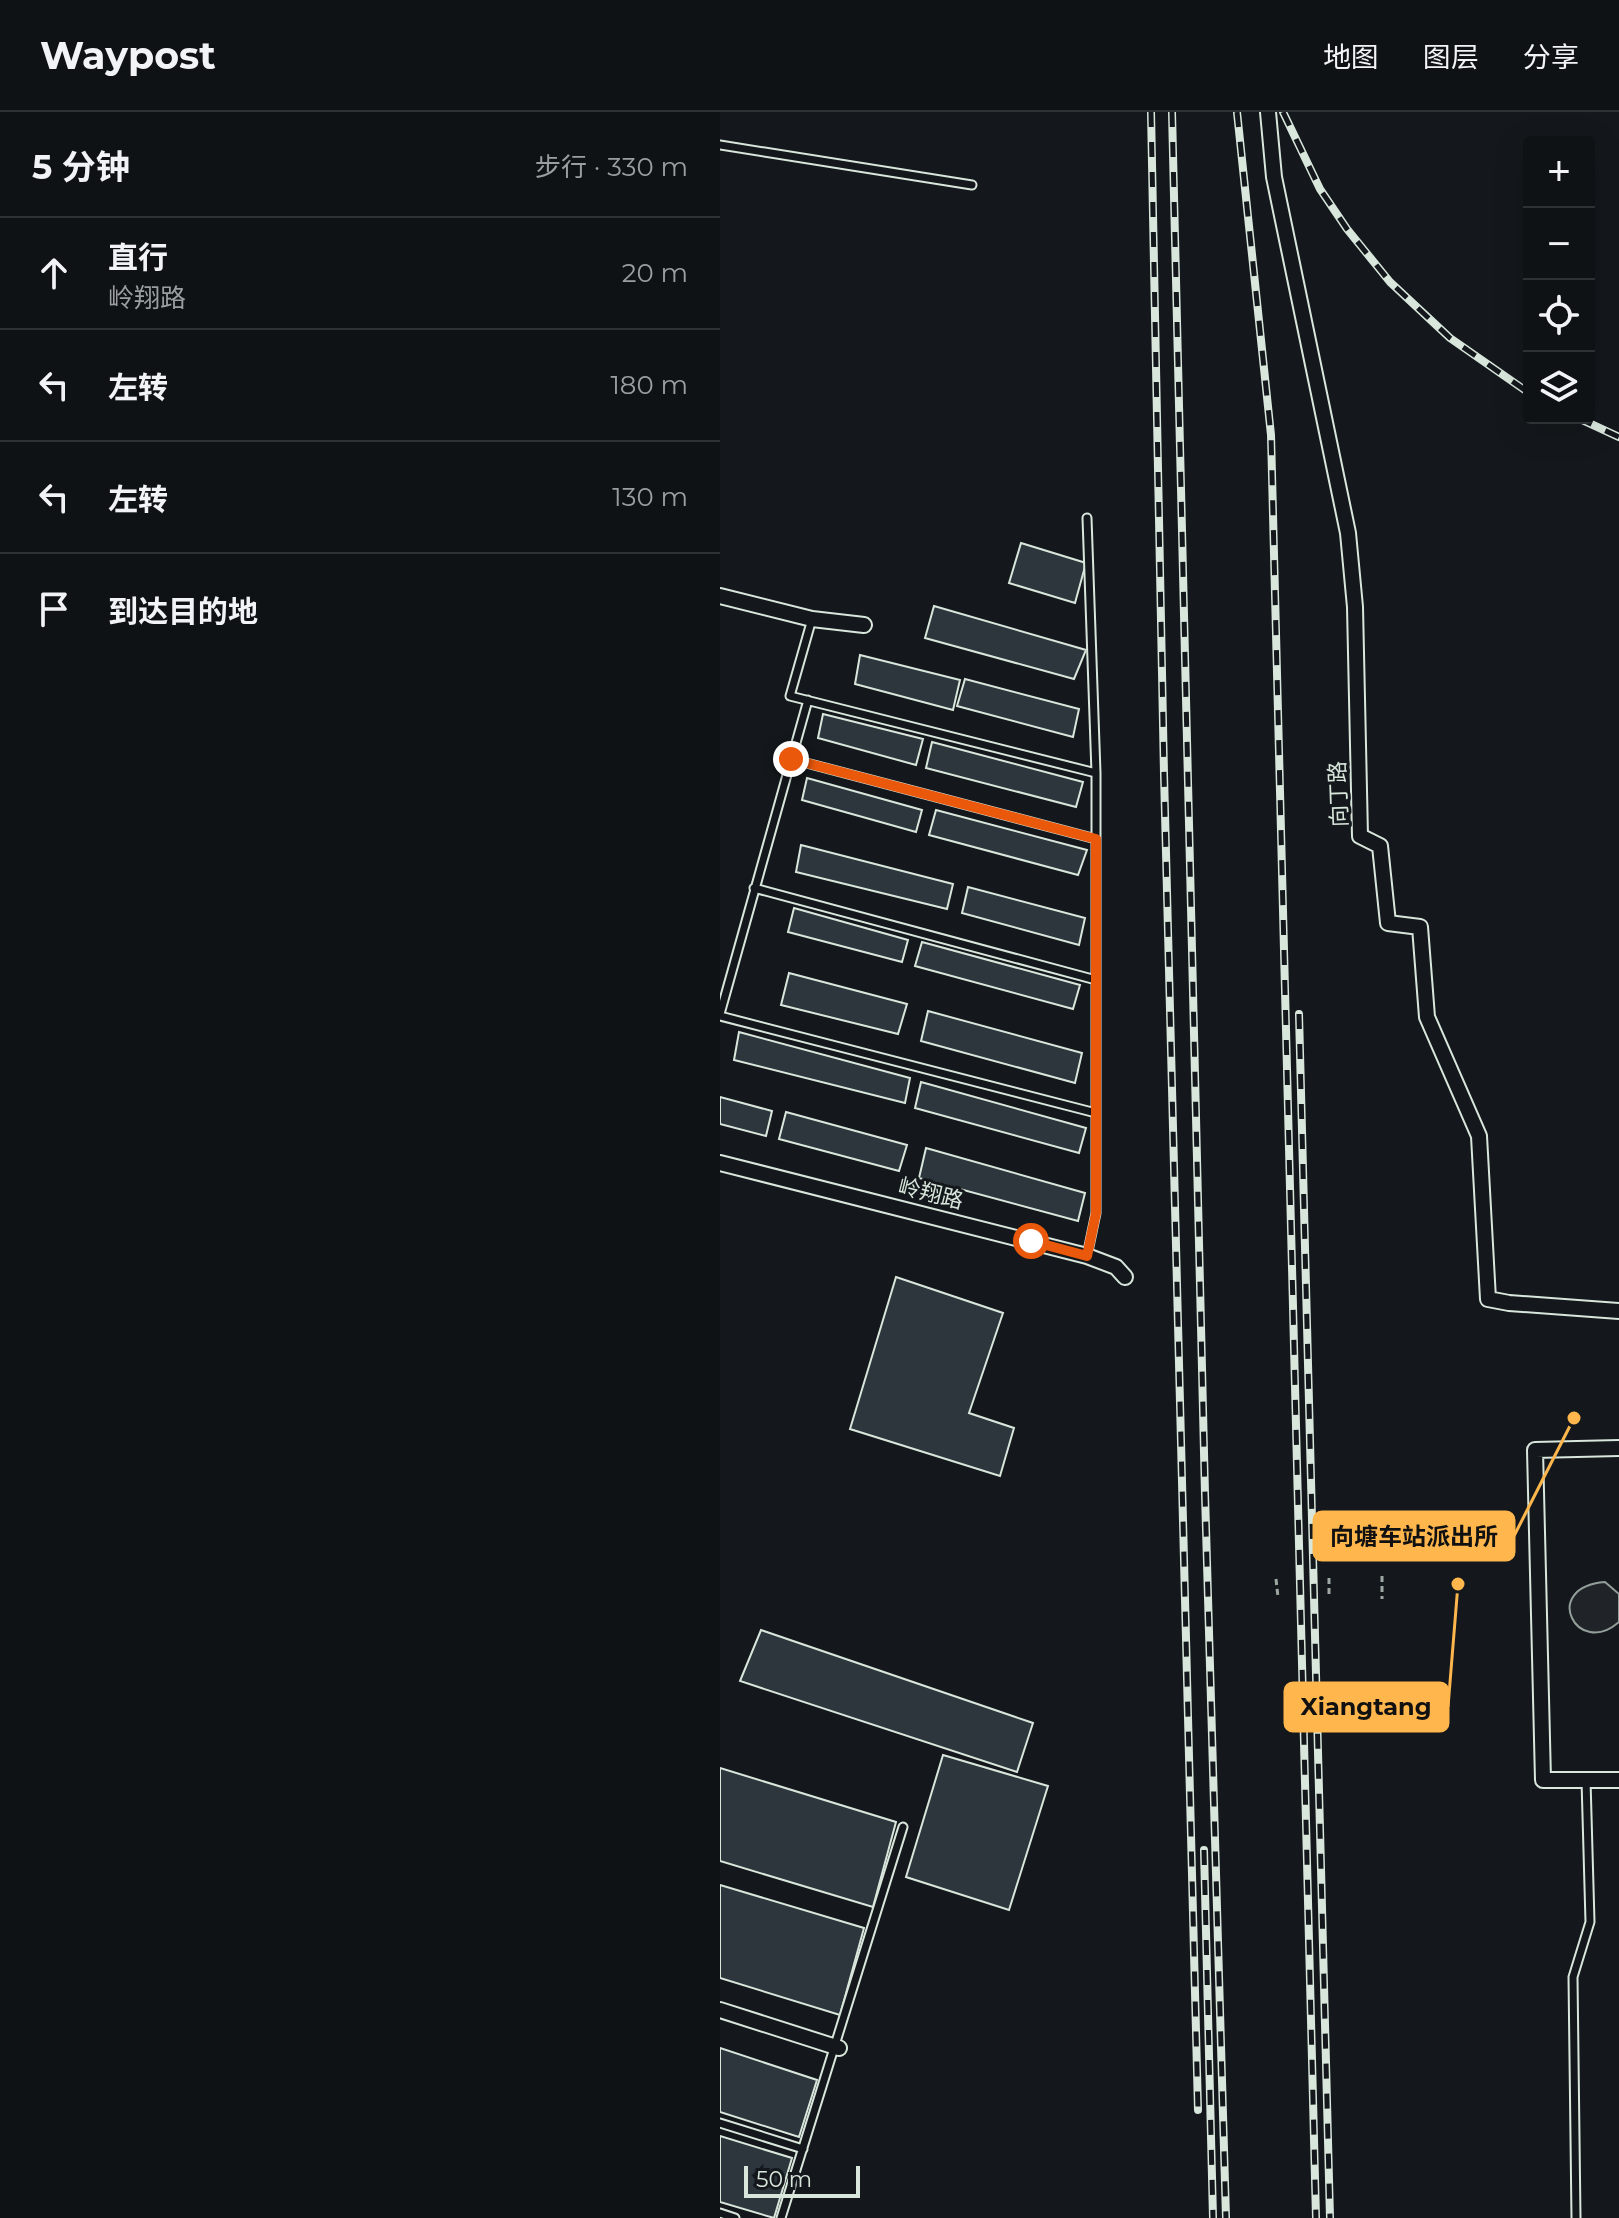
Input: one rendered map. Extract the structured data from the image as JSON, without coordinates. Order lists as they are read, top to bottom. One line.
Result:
{"streets":{"street":["向丁路","岭翔路"]},"places":["向塘车站派出所","Xiangtang"],"scale_bar":"50 m","page":{"header":"Waypost","nav":["地图","图层","分享"],"heading":["5 分钟","步行 · 330 m"],"map_buttons":["+","−"],"list":[["直行","岭翔路","20 m"],["左转","180 m"],["左转","130 m"],"到达目的地"],"scale":"50 m"}}
